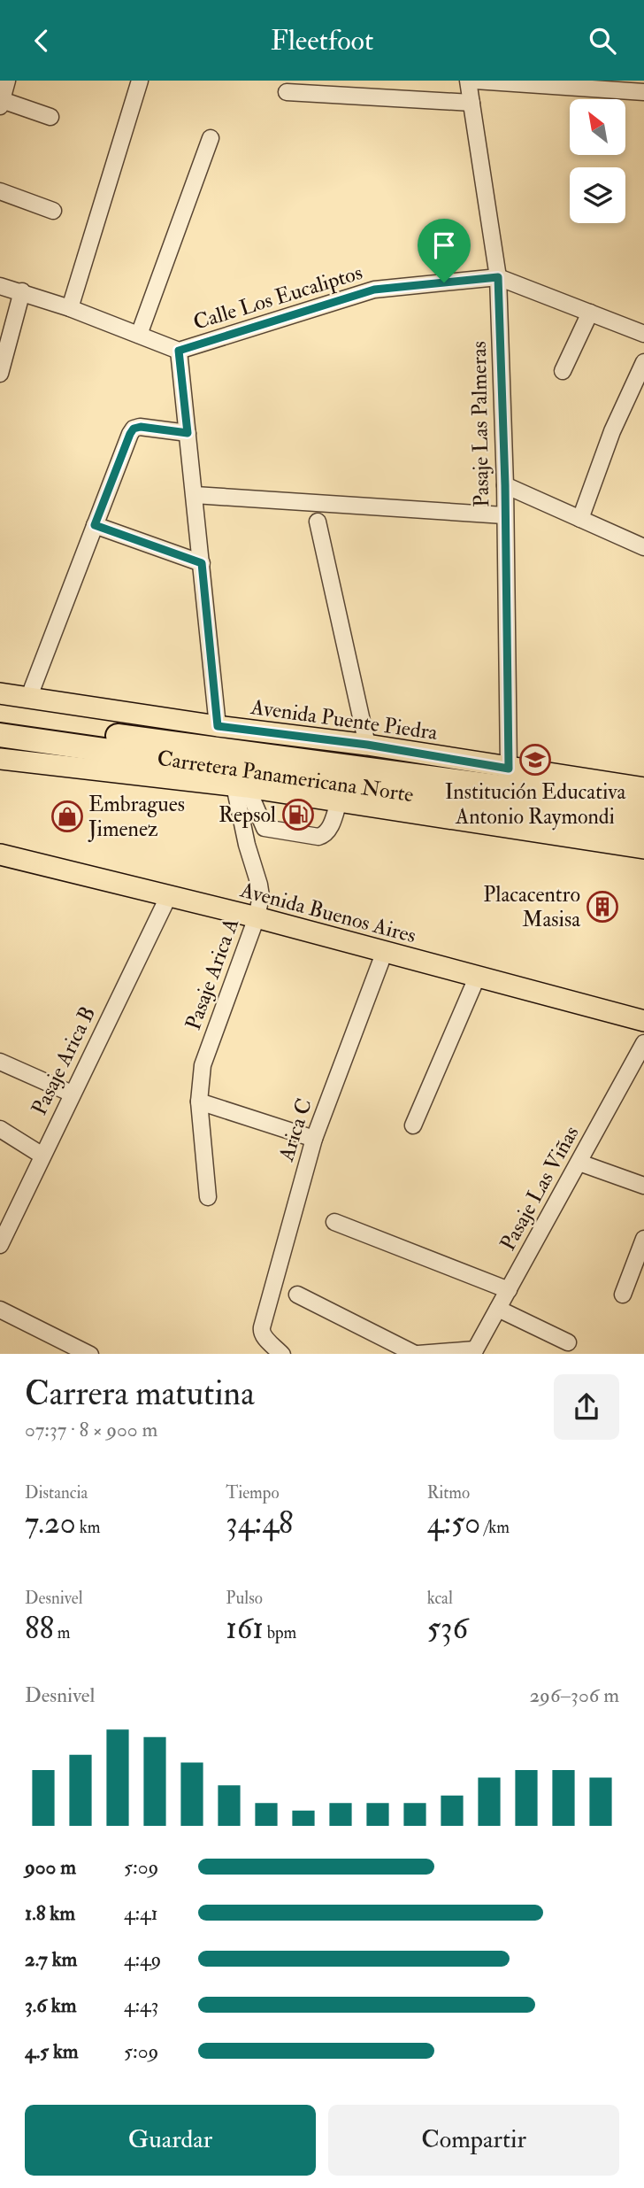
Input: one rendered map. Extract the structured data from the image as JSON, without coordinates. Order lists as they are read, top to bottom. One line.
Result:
{"streets":{"highway":["Carretera Panamericana Norte"],"main road":["Avenida Puente Piedra","Avenida Buenos Aires"],"street":["Calle Los Eucaliptos","Pasaje Las Palmeras","Pasaje Arica A","Pasaje Arica B","Arica C","Pasaje Las Viñas"]},"crossings":[["Calle Los Eucaliptos","Pasaje Las Palmeras"],["Pasaje Las Palmeras","Avenida Puente Piedra"],["Carretera Panamericana Norte","Pasaje Arica A"],["Avenida Buenos Aires","Pasaje Arica A"],["Avenida Buenos Aires","Pasaje Arica B"],["Avenida Buenos Aires","Arica C"]],"places":{"school or university":["Institución Educativa Antonio Raymondi"],"fuel station":["Repsol"],"shop":["Embragues Jimenez"],"building":["Placacentro Masisa"]},"north":"top left","page":{"header":"Fleetfoot","heading":["Carrera matutina","07:37 · 8 × 900 m"],"stats":[["Distancia","7.20 km"],["Tiempo","34:48"],["Ritmo","4:50 /km"],["Desnivel","88 m"],["Pulso","161 bpm"],["kcal","536"]],"chart":["Desnivel","296–306 m"],"list":[{"name":"900 m","note":"5:09"},{"name":"1.8 km","note":"4:41"},{"name":"2.7 km","note":"4:49"},{"name":"3.6 km","note":"4:43"},{"name":"4.5 km","note":"5:09"}],"buttons":["Guardar","Compartir"]}}
